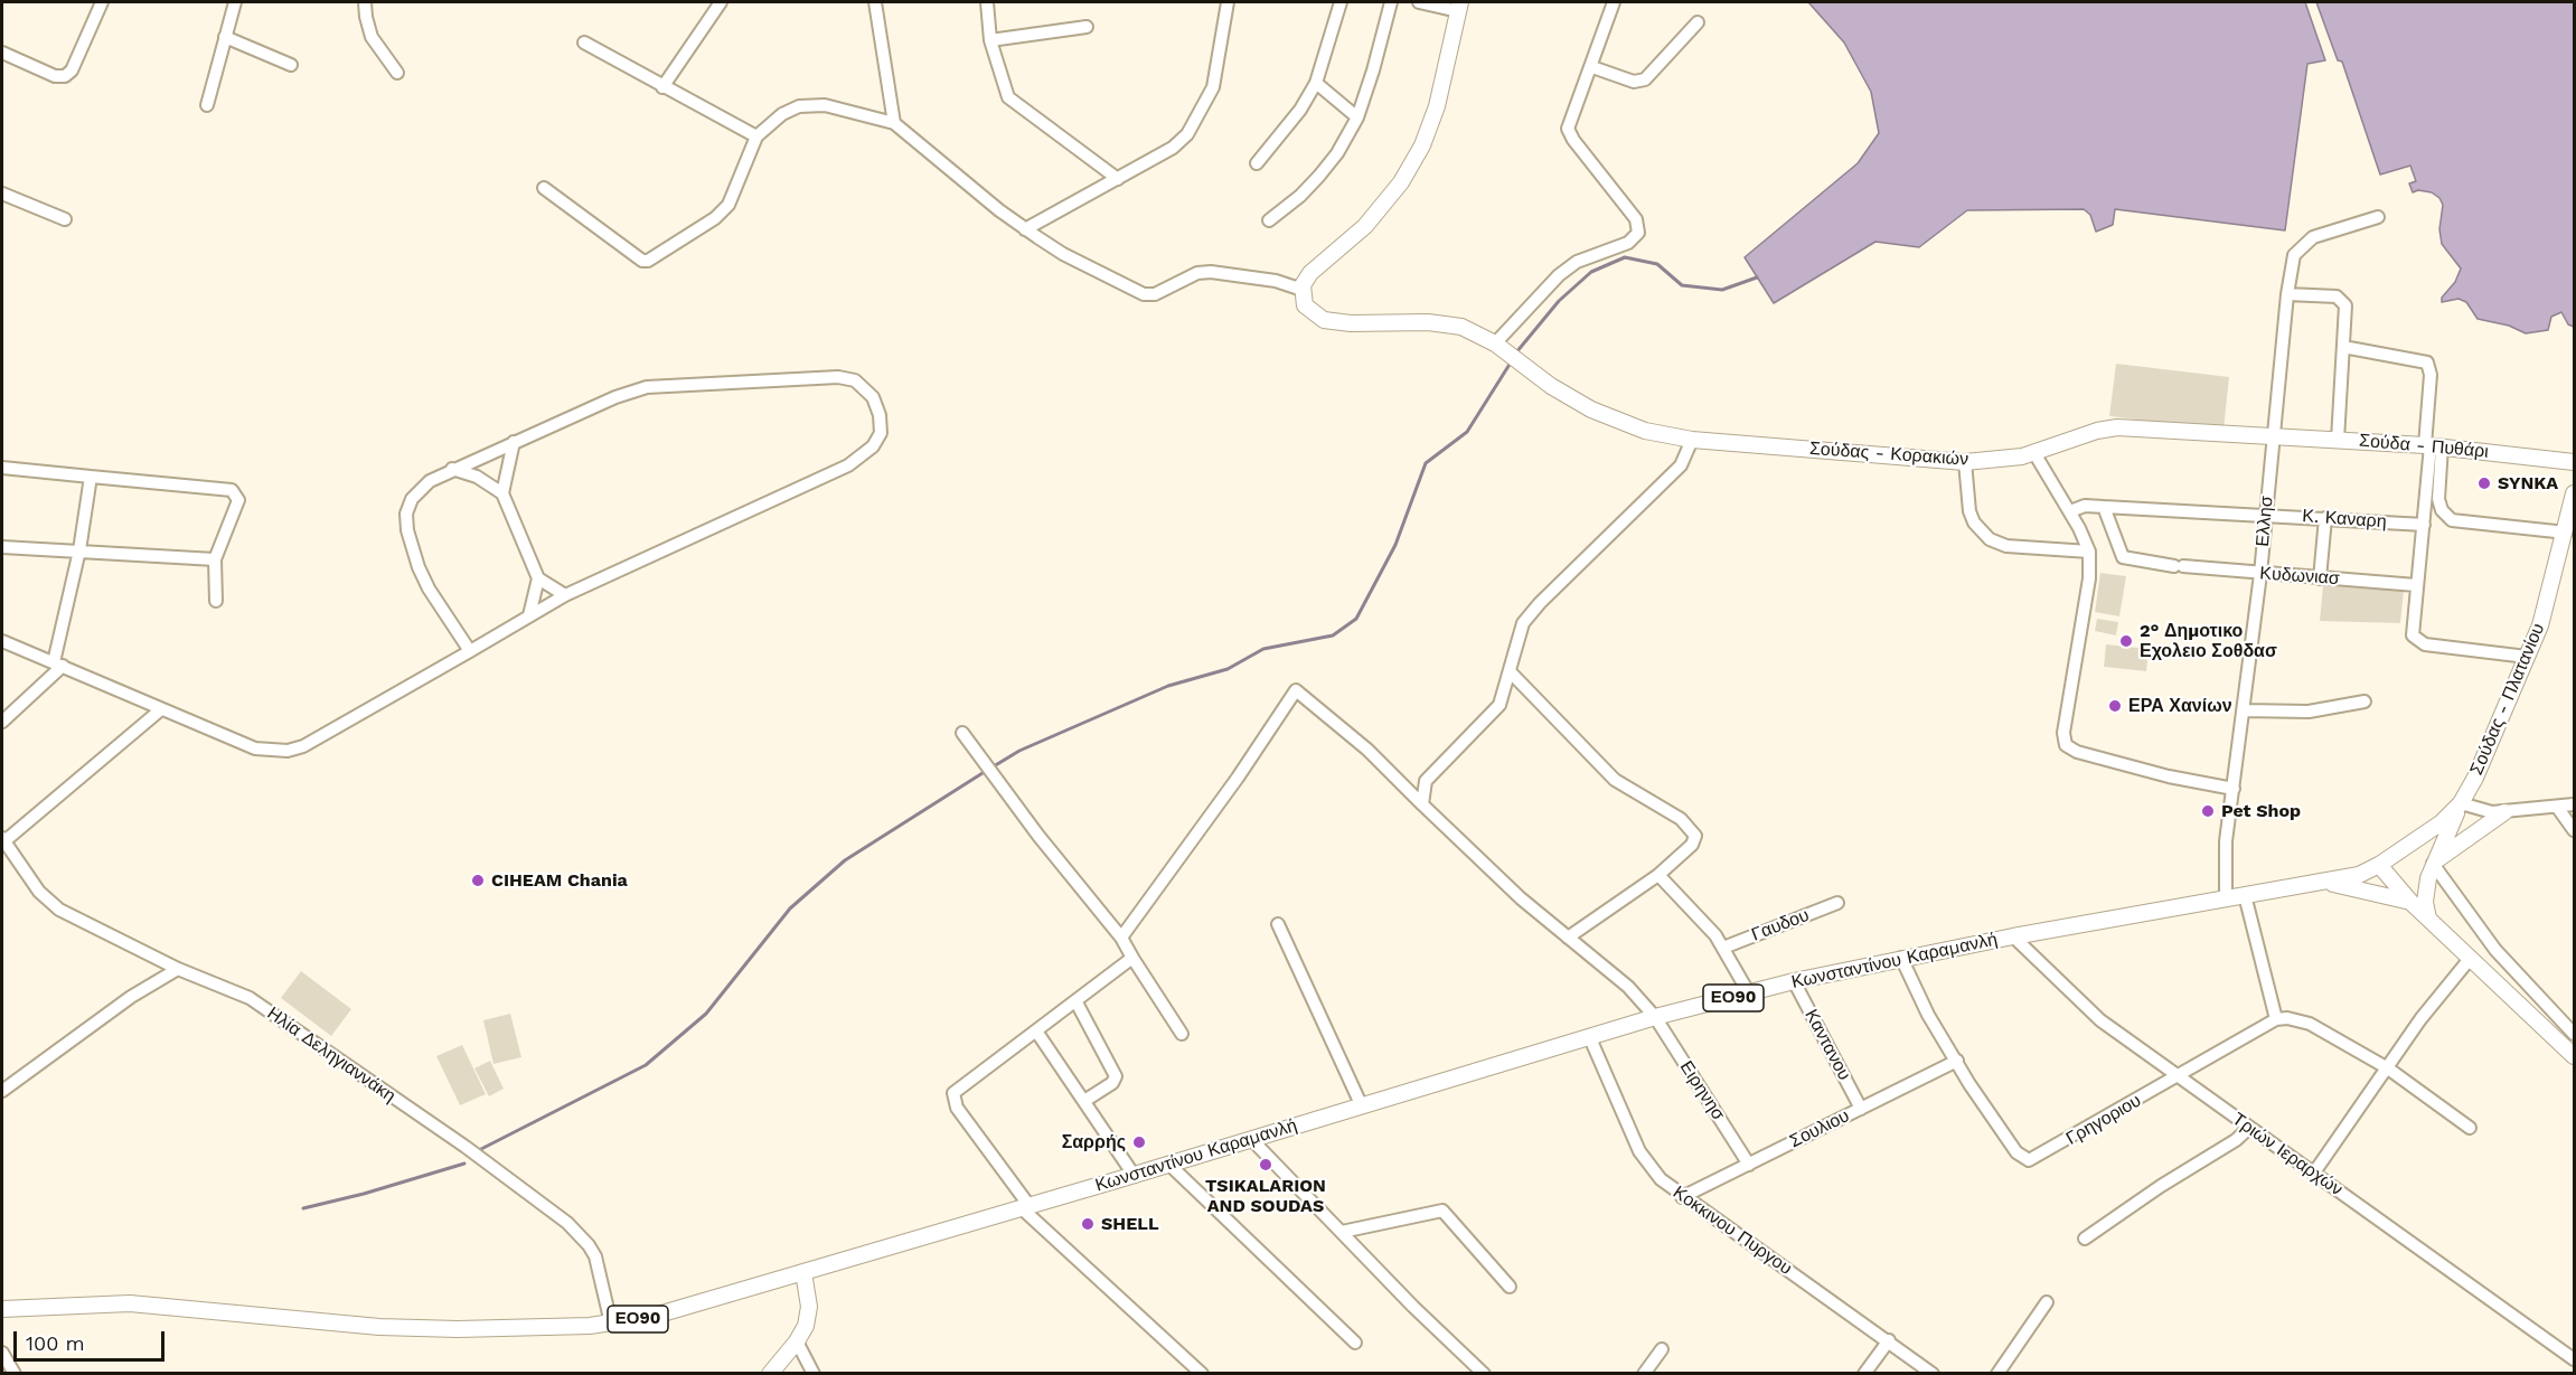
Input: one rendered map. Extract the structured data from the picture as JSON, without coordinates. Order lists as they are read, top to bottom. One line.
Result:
{"streets":{"main road":["Σούδα - Πυθάρι","Σούδας - Κορακιών","Σούδας - Πλατανίου","Κωνσταντίνου Καραμανλή","ΕΟ90"],"street":["Κ. Καναρη","Ελλησ","Κυδωνιασ","Γαυδου","Καντανου","Ηλία Δεληγιαννάκη","Ειρηνησ","Γρηγοριου","Σουλιου","Τριών Ιεραρχών","Κοκκινου Πυργου"]},"crossings":[["Σούδα - Πυθάρι","Σούδας - Κορακιών"],["Σούδα - Πυθάρι","Ελλησ"],["Σούδας - Κορακιών","Ελλησ"],["Κ. Καναρη","Ελλησ"],["Κ. Καναρη","Κυδωνιασ"],["Ελλησ","Κυδωνιασ"],["Ελλησ","Κωνσταντίνου Καραμανλή"],["Σούδας - Πλατανίου","Κωνσταντίνου Καραμανλή"],["Κωνσταντίνου Καραμανλή","Καντανου"],["Κωνσταντίνου Καραμανλή","Ηλία Δεληγιαννάκη"],["Κωνσταντίνου Καραμανλή","Ειρηνησ"],["Κωνσταντίνου Καραμανλή","Τριών Ιεραρχών"],["Κωνσταντίνου Καραμανλή","Κοκκινου Πυργου"],["Καντανου","Σουλιου"],["Ειρηνησ","Σουλιου"],["Γρηγοριου","Σουλιου"],["Γρηγοριου","Τριών Ιεραρχών"],["Σουλιου","Κοκκινου Πυργου"]],"places":["SYNKA","2° Δημοτικο Εχολειο Σοθδασ","ΕΡΑ Χανίων","Pet Shop","CIHEAM Chania","Σαρρής","TSIKALARION AND SOUDAS","SHELL"],"scale_bar":"100 m"}
